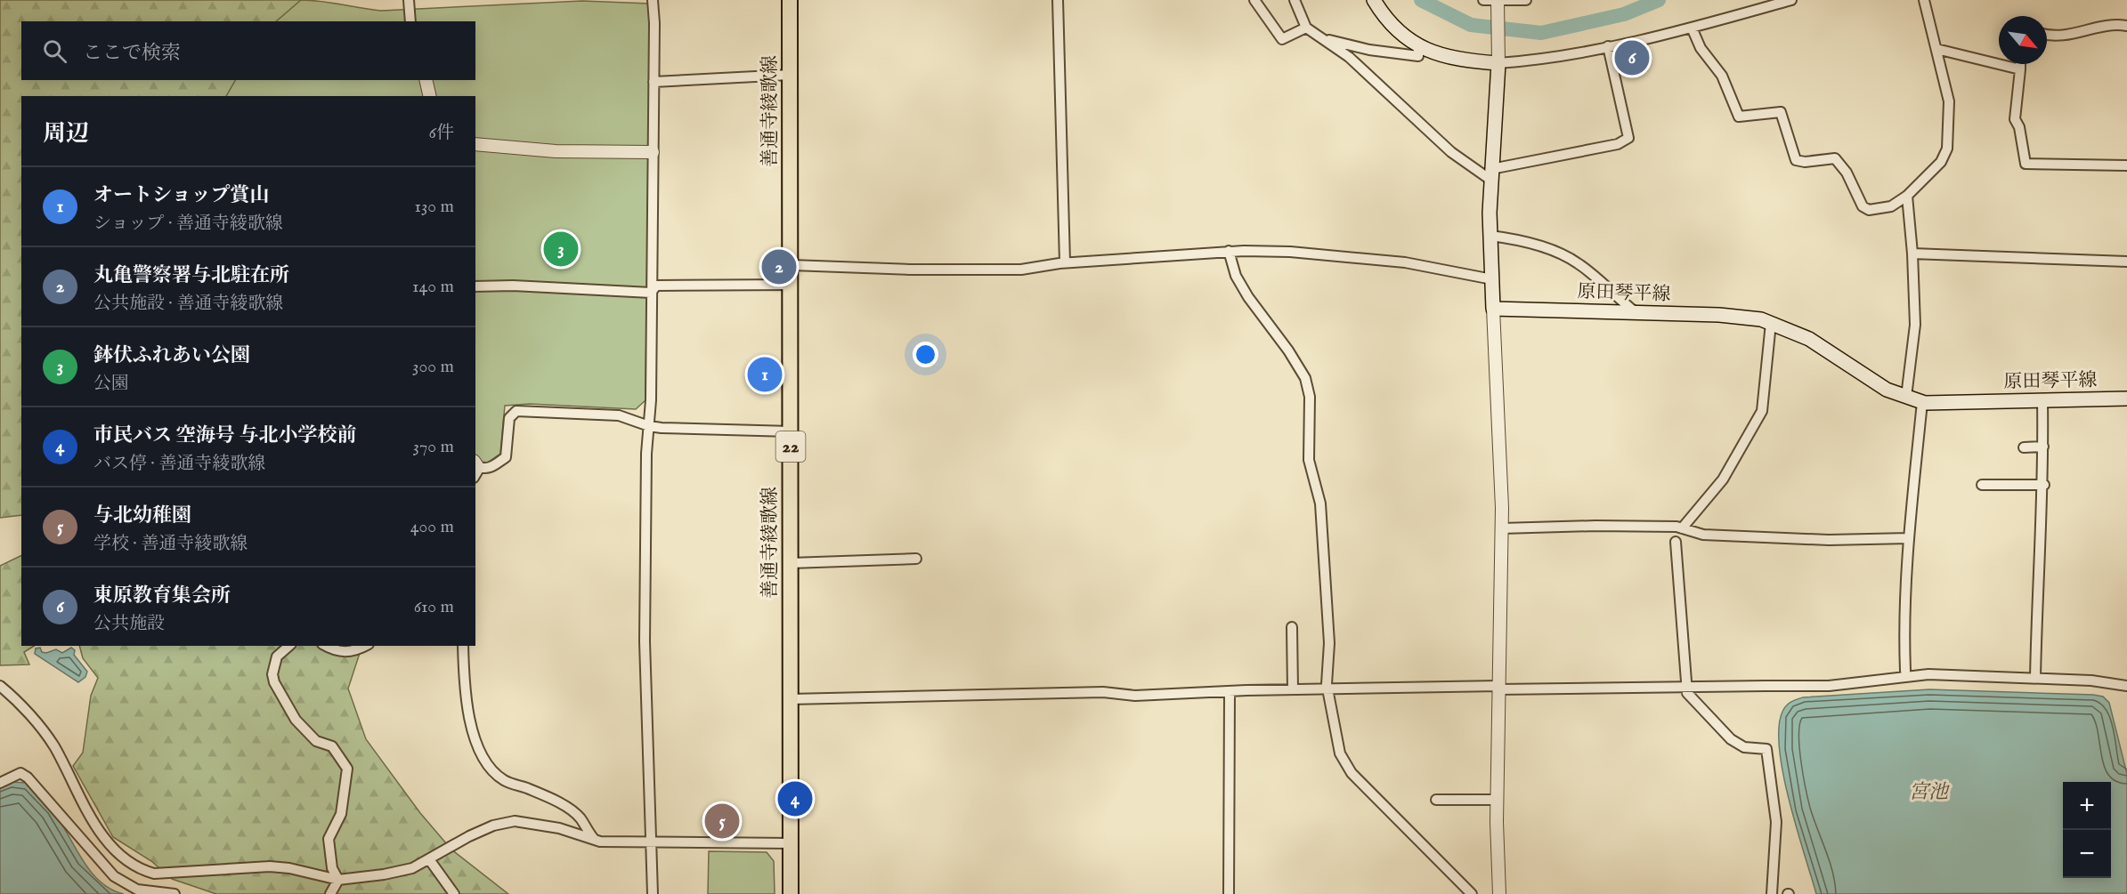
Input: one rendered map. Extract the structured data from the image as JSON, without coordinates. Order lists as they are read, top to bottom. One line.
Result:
{"streets":{"main road":["善通寺綾歌線","原田琴平線","22"]},"water":["宮池"],"north":"bottom right","page":{"search":"ここで検索","pins":["6","3","2","1","4","5"],"heading":["周辺","6件"],"list":[{"mark":"1","name":"オートショップ賞山","note":"ショップ · 善通寺綾歌線","value":"130 m"},{"mark":"2","name":"丸亀警察署与北駐在所","note":"公共施設 · 善通寺綾歌線","value":"140 m"},{"mark":"3","name":"鉢伏ふれあい公園","note":"公園","value":"300 m"},{"mark":"4","name":"市民バス 空海号 与北小学校前","note":"バス停 · 善通寺綾歌線","value":"370 m"},{"mark":"5","name":"与北幼稚園","note":"学校 · 善通寺綾歌線","value":"400 m"},{"mark":"6","name":"東原教育集会所","note":"公共施設","value":"610 m"}],"map_buttons":["+","−"]}}
